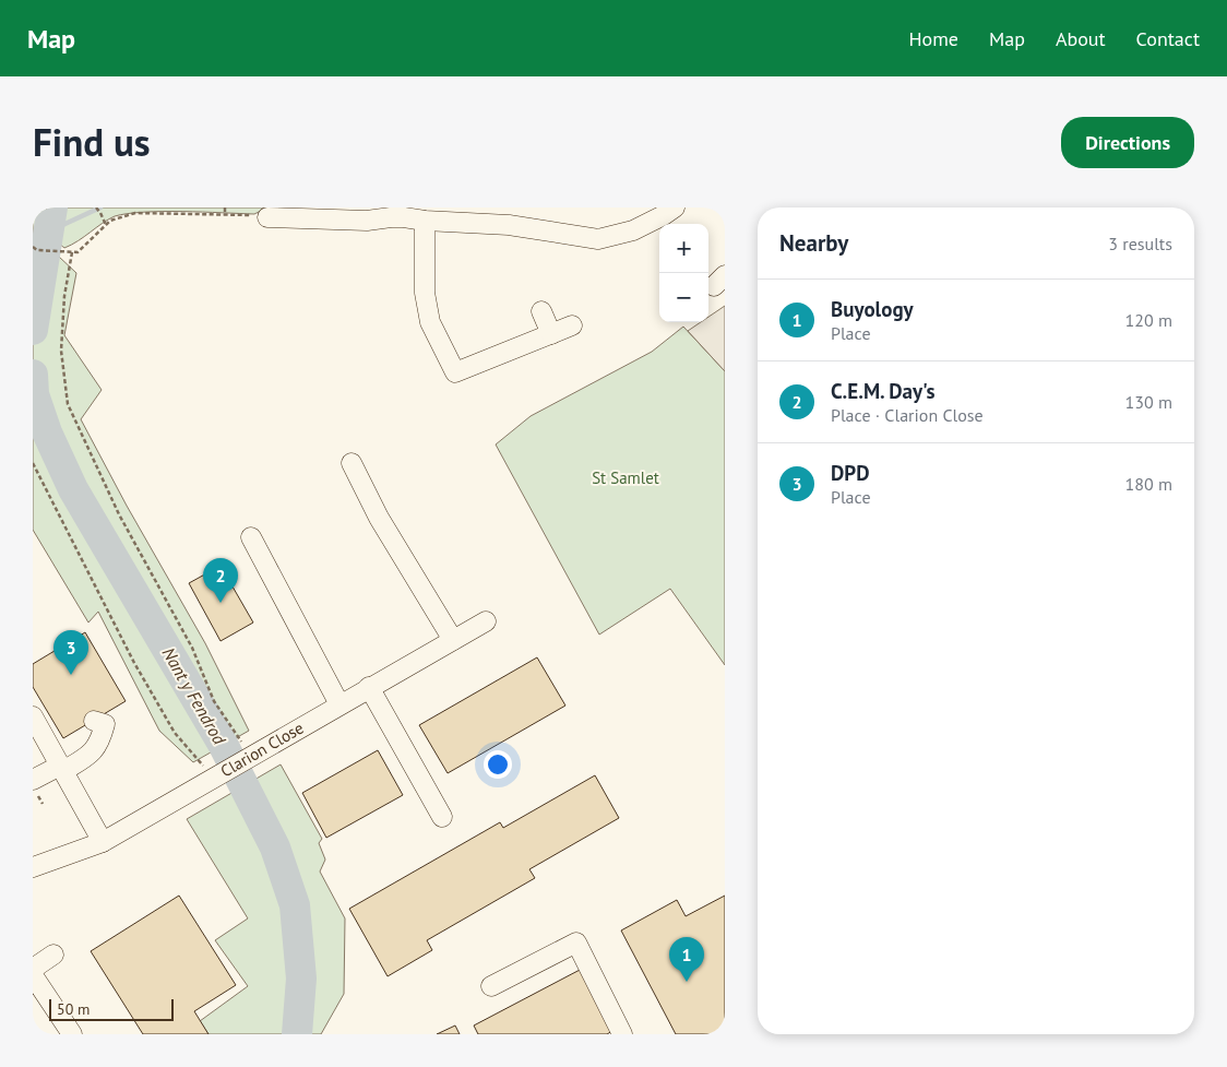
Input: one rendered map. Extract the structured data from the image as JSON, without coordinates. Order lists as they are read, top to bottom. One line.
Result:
{"streets":{"street":["Clarion Close"]},"water":["Nant y Fendrod"],"parks":["St Samlet"],"scale_bar":"50 m","page":{"header":"Map","nav":["Home","Map","About","Contact"],"title":"Find us","buttons":"Directions","heading":["Nearby","3 results"],"map_buttons":["+","−"],"list":[{"mark":"1","name":"Buyology","note":"Place","value":"120 m"},{"mark":"2","name":"C.E.M. Day's","note":"Place · Clarion Close","value":"130 m"},{"mark":"3","name":"DPD","note":"Place","value":"180 m"}],"pins":["2","3","1"],"scale":"50 m"}}
